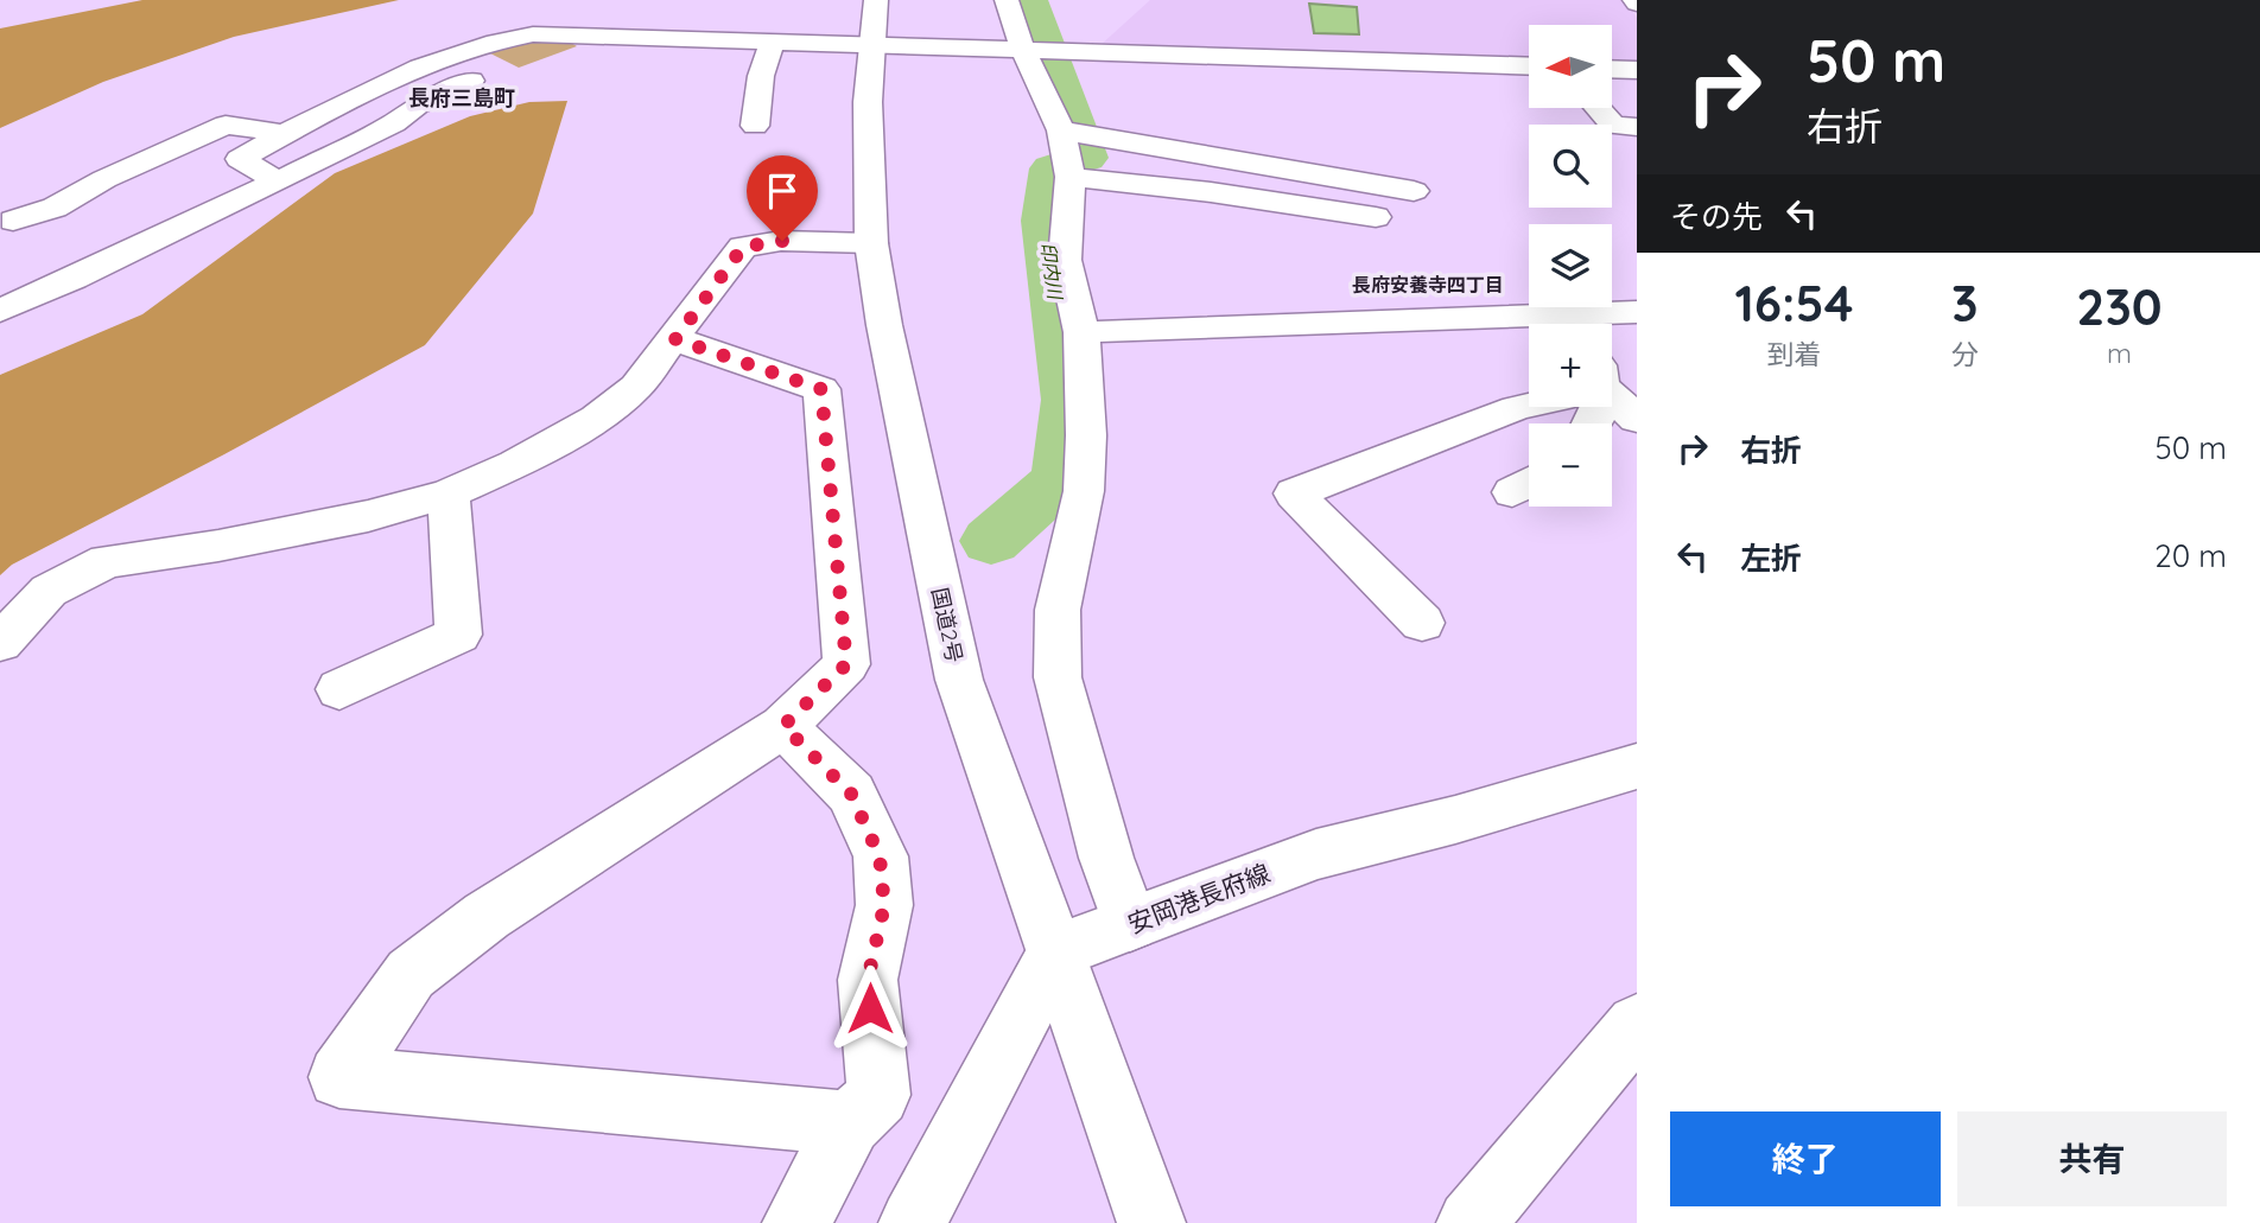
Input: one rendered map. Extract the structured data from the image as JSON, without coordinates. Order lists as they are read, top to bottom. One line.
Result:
{"streets":{"main road":["国道2号","安岡港長府線"]},"crossings":[["国道2号","安岡港長府線"]],"districts":["長府三島町","長府安養寺四丁目"],"water":["印内川"],"north":"left","page":{"turn":["50 m","右折"],"map_buttons":["+","−"],"then":"その先","eta":["16:54","到着","3","分","230","m"],"list":[{"name":"右折","value":"50 m"},{"name":"左折","value":"20 m"}],"buttons":["終了","共有"]}}
